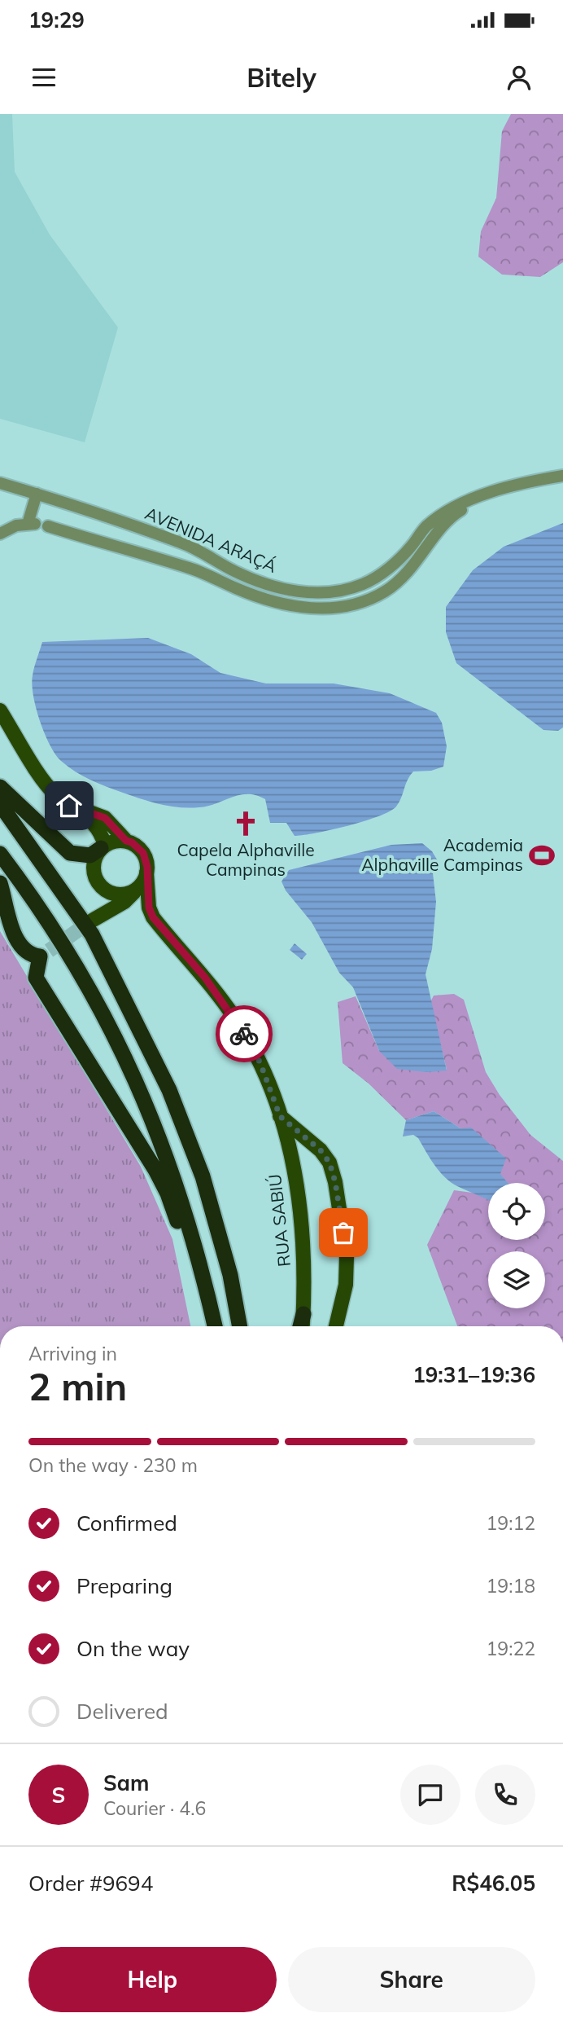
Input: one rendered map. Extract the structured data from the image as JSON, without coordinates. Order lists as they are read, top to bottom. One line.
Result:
{"streets":{"main road":["RUA SABIÚ"],"street":["AVENIDA ARAÇÁ"]},"places":{"church":["Capela Alphaville Campinas"],"sports":["Academia Alphaville Campinas"]},"page":{"status":"19:29","header":"Bitely","heading":["2 min","Arriving in","19:31–19:36"],"panel":["Sam","Courier · 4.6","Order #9694","R$46.05"],"bar":"On the way · 230 m","list":[["Confirmed","19:12"],["Preparing","19:18"],["On the way","19:22"],"Delivered"],"round":"S","buttons":["Help","Share"]}}
